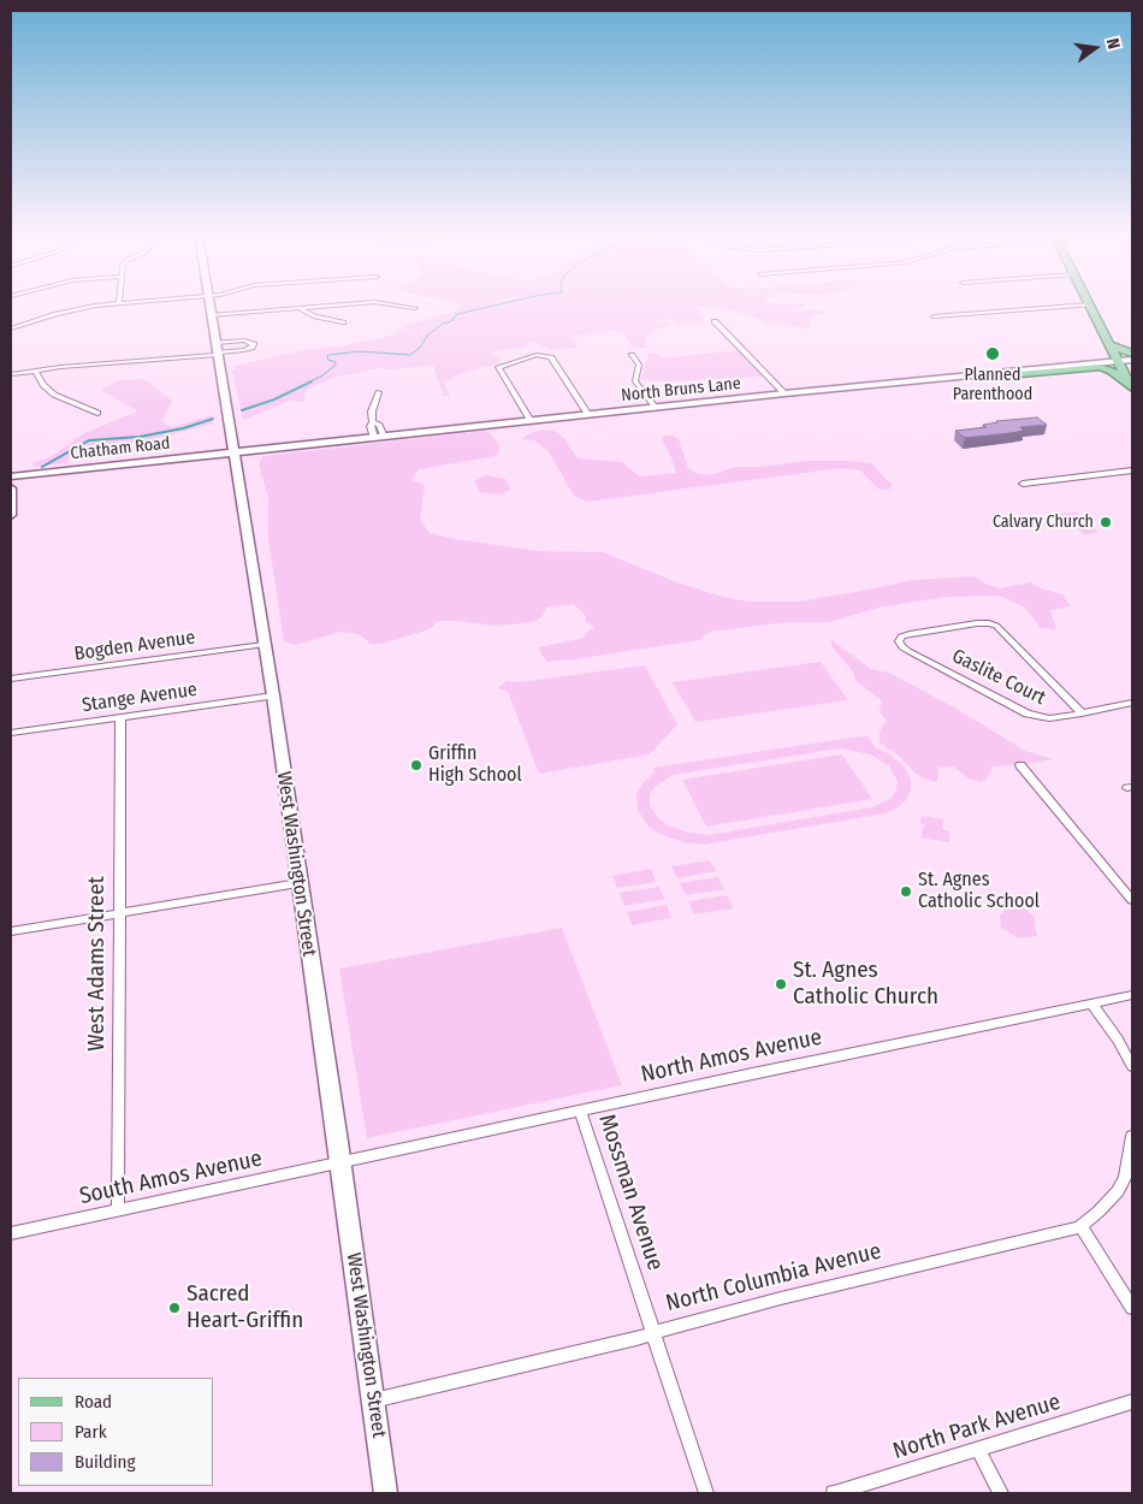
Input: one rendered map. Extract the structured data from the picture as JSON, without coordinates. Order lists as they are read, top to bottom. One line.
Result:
{"streets":{"street":["North Bruns Lane","Chatham Road","Bogden Avenue","Gaslite Court","Stange Avenue","West Washington Street","West Adams Street","North Amos Avenue","South Amos Avenue","Mossman Avenue","North Columbia Avenue","North Park Avenue"]},"crossings":[["North Bruns Lane","Chatham Road"],["North Bruns Lane","West Washington Street"],["Chatham Road","West Washington Street"],["Bogden Avenue","West Washington Street"],["Stange Avenue","West Washington Street"],["Stange Avenue","West Adams Street"],["West Washington Street","North Amos Avenue"],["West Washington Street","South Amos Avenue"],["West Washington Street","North Columbia Avenue"],["West Adams Street","South Amos Avenue"],["North Amos Avenue","South Amos Avenue"],["North Amos Avenue","Mossman Avenue"],["Mossman Avenue","North Columbia Avenue"]],"places":["Planned Parenthood","Calvary Church","Griffin High School","St. Agnes Catholic School","St. Agnes Catholic Church","Sacred Heart-Griffin"],"legend":["Road","Park","Building"],"north":"right"}
